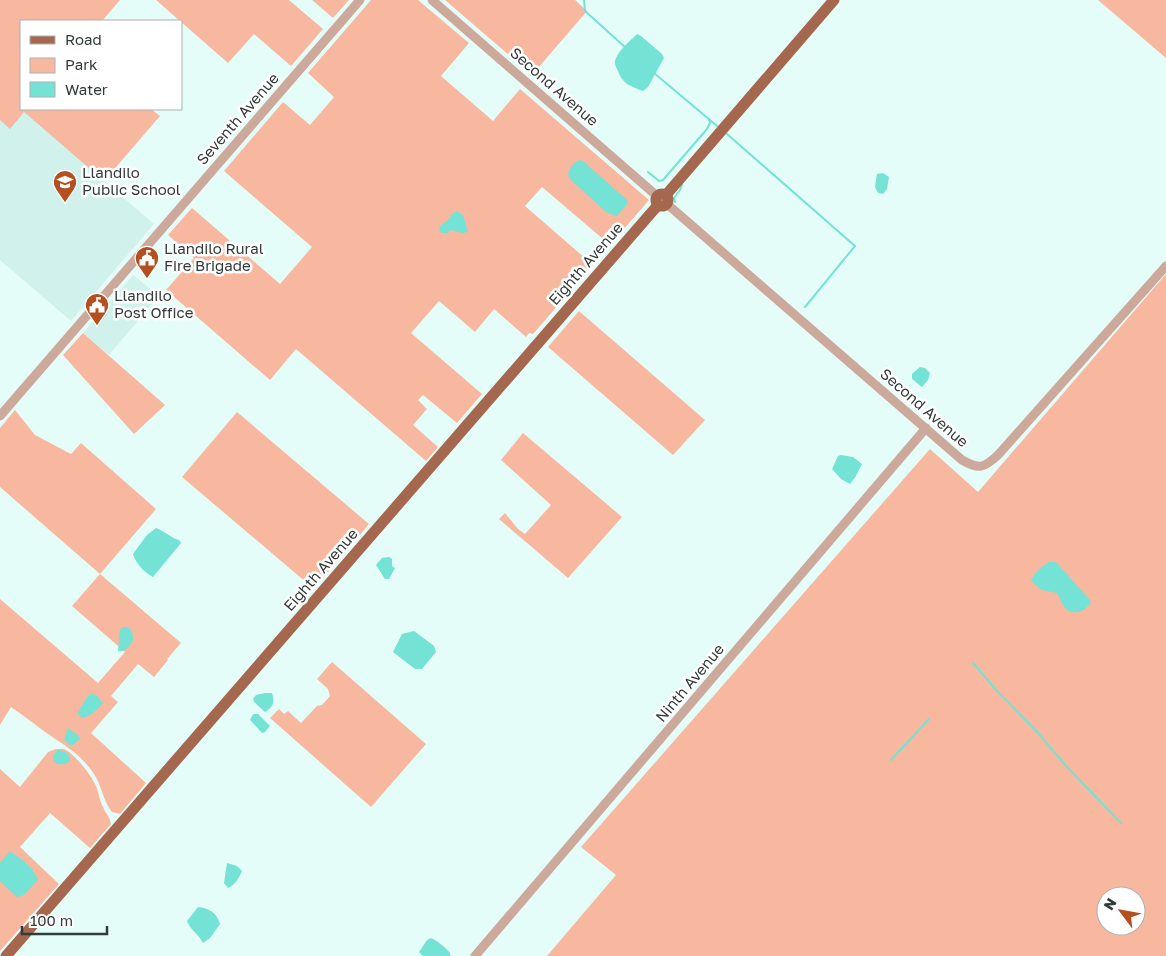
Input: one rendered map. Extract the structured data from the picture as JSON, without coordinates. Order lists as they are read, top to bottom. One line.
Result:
{"streets":{"main road":["Eighth Avenue"],"street":["Second Avenue","Seventh Avenue","Ninth Avenue"]},"crossings":[["Second Avenue","Eighth Avenue"],["Second Avenue","Ninth Avenue"]],"places":{"school or university":["Llandilo Public School"],"public building":["Llandilo Rural Fire Brigade","Llandilo Post Office"]},"legend":["Road","Park","Water"],"scale_bar":"100 m","north":"top left"}
